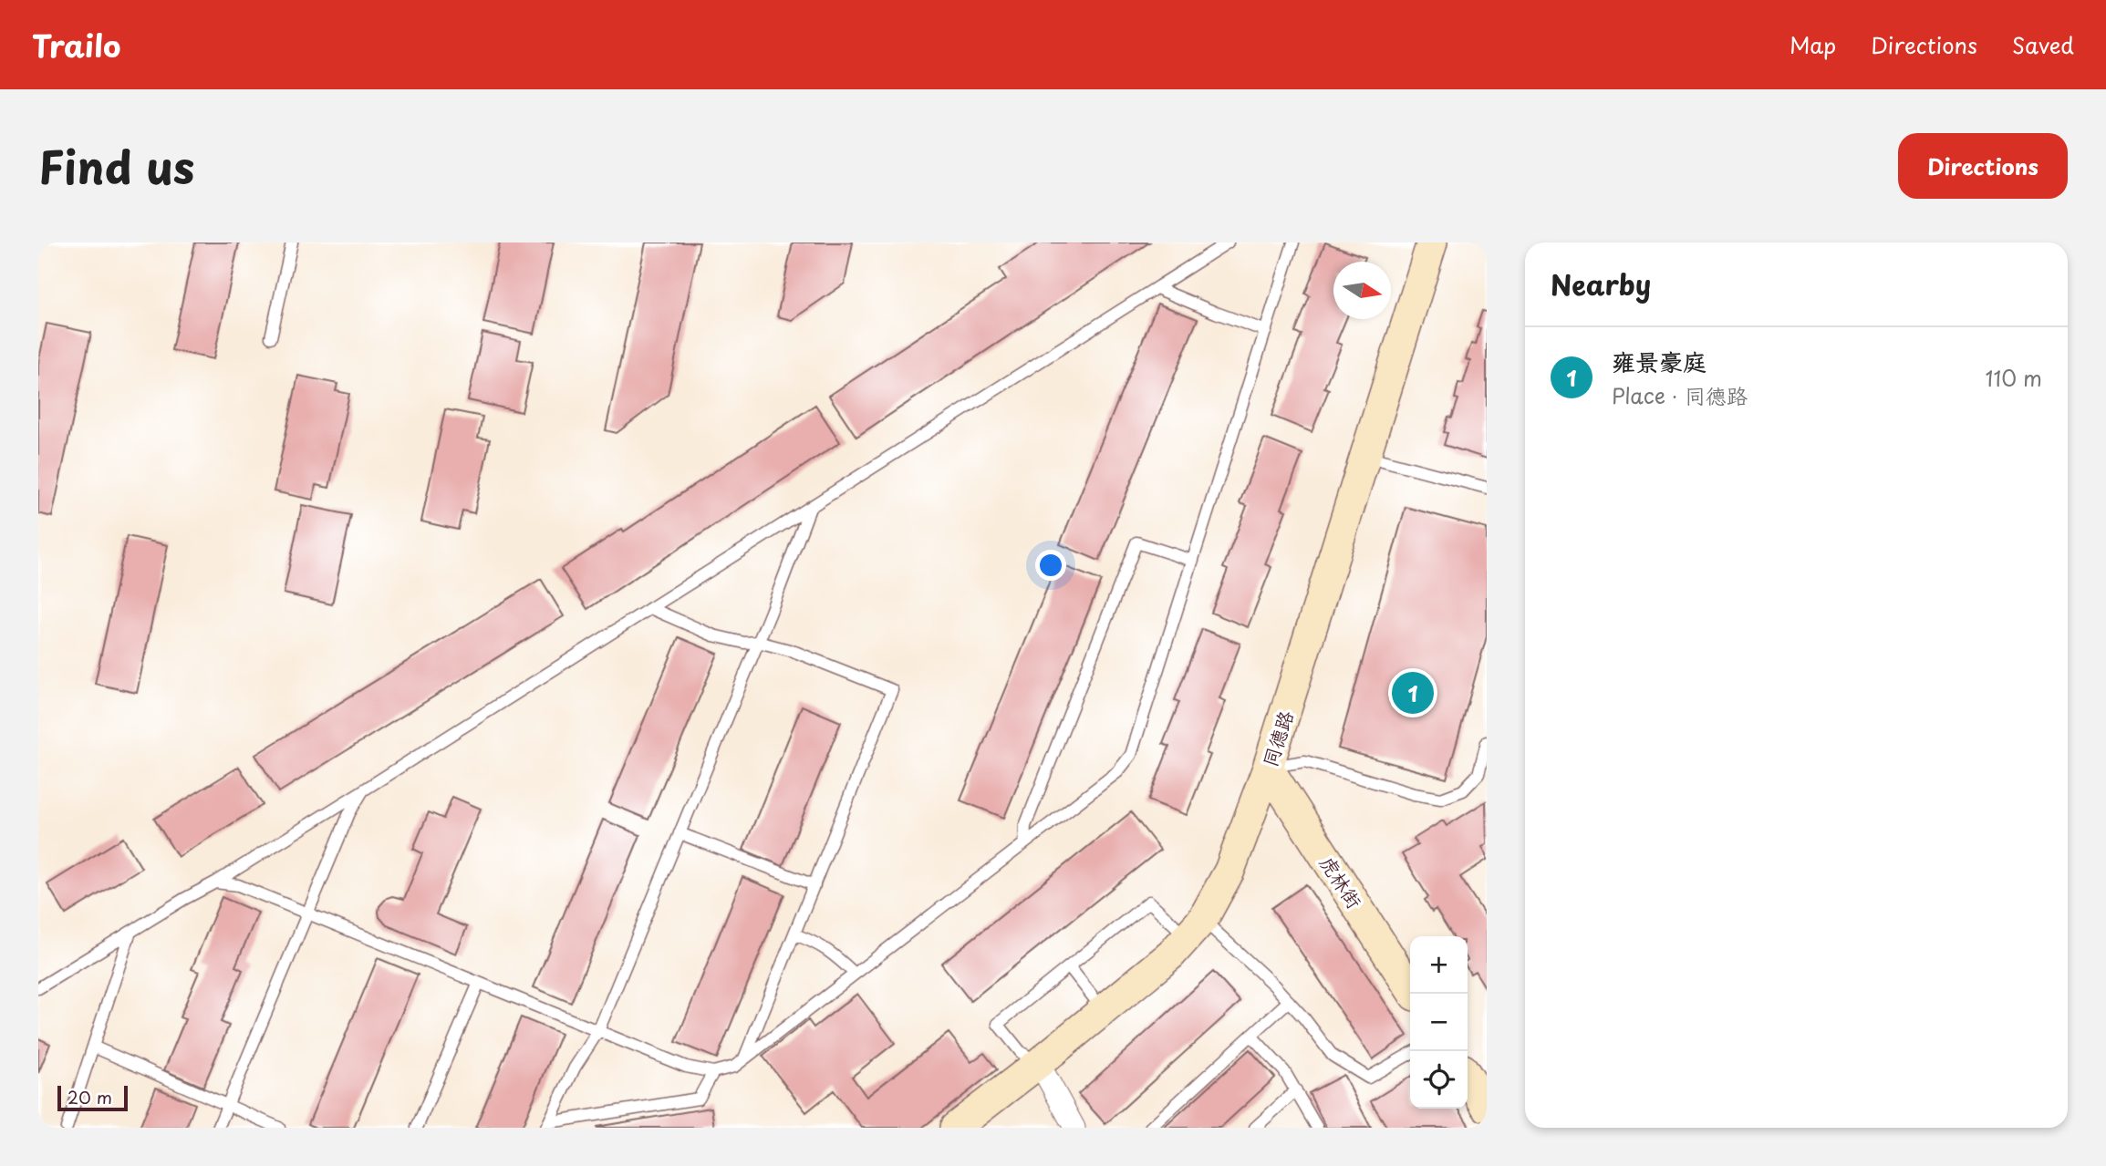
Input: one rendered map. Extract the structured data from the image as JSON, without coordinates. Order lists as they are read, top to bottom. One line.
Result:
{"streets":{"street":["同德路","虎林街"]},"crossings":[["同德路","虎林街"]],"scale_bar":"20 m","north":"right","page":{"header":"Trailo","nav":["Map","Directions","Saved"],"title":"Find us","buttons":"Directions","heading":"Nearby","list":[{"mark":"1","name":"雍景豪庭","note":"Place · 同德路","value":"110 m"}],"pins":"1","map_buttons":["+","−"],"scale":"20 m"}}
